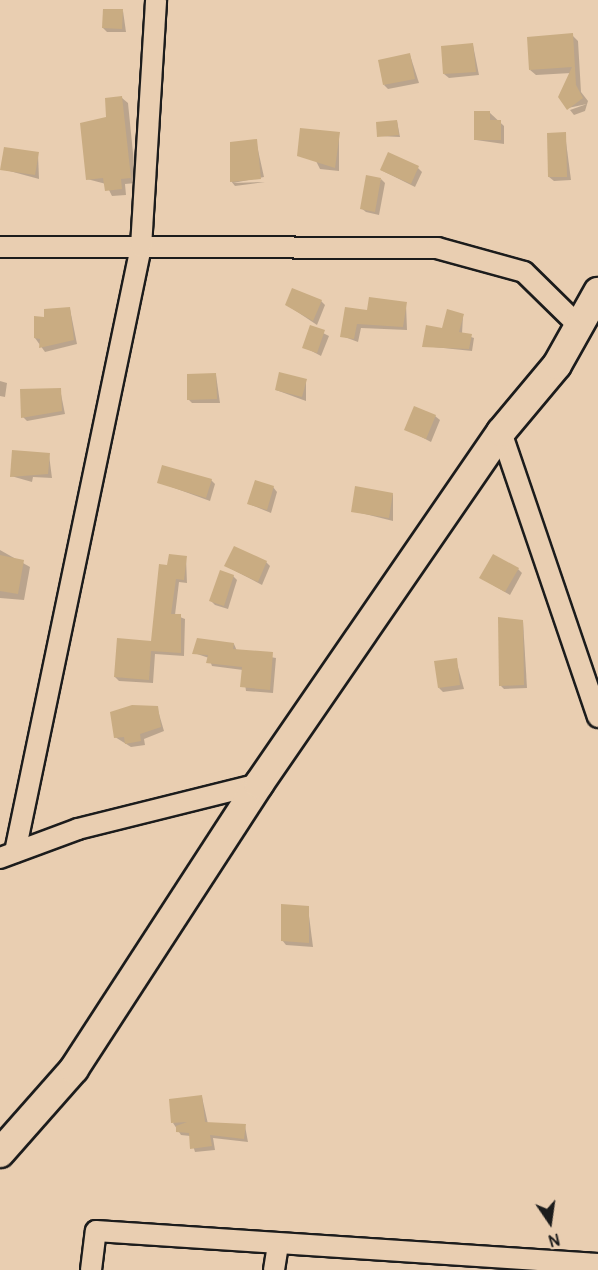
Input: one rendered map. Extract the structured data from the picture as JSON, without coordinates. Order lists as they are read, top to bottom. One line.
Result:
{"north":"bottom"}
